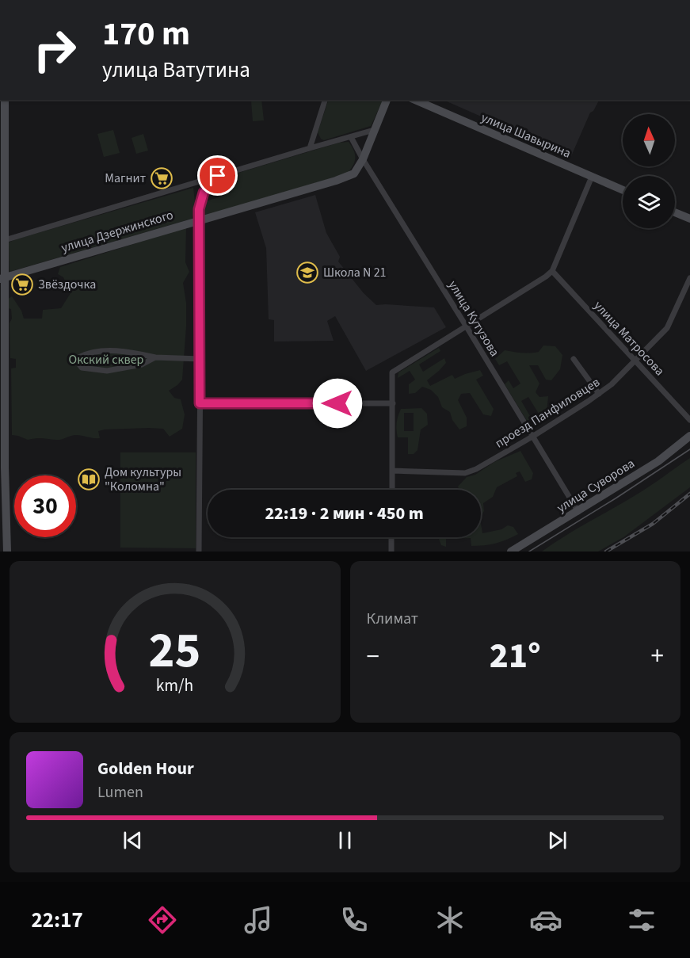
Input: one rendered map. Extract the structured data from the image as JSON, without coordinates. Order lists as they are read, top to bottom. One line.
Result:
{"streets":{"street":["улица Шавырина","улица Дзержинского","улица Кутузова","улица Матросова","проезд Панфиловцев","улица Суворова"]},"crossings":[["улица Дзержинского","улица Кутузова"],["улица Кутузова","проезд Панфиловцев"],["улица Кутузова","улица Суворова"],["улица Матросова","проезд Панфиловцев"]],"parks":["Окский сквер"],"places":{"supermarket":["Магнит","Звёздочка"],"school or university":["Школа N 21"],"library":["Дом культуры \"Коломна\""]},"north":"top","page":{"turn":["170 m","улица Ватутина"],"limit":"30","trip":"22:19 · 2 мин · 450 m","tile":"Климат","heat":["−","21°","+"],"song":["Golden Hour","Lumen"],"tabs":"22:17","gauge":["25","km/h"]}}
